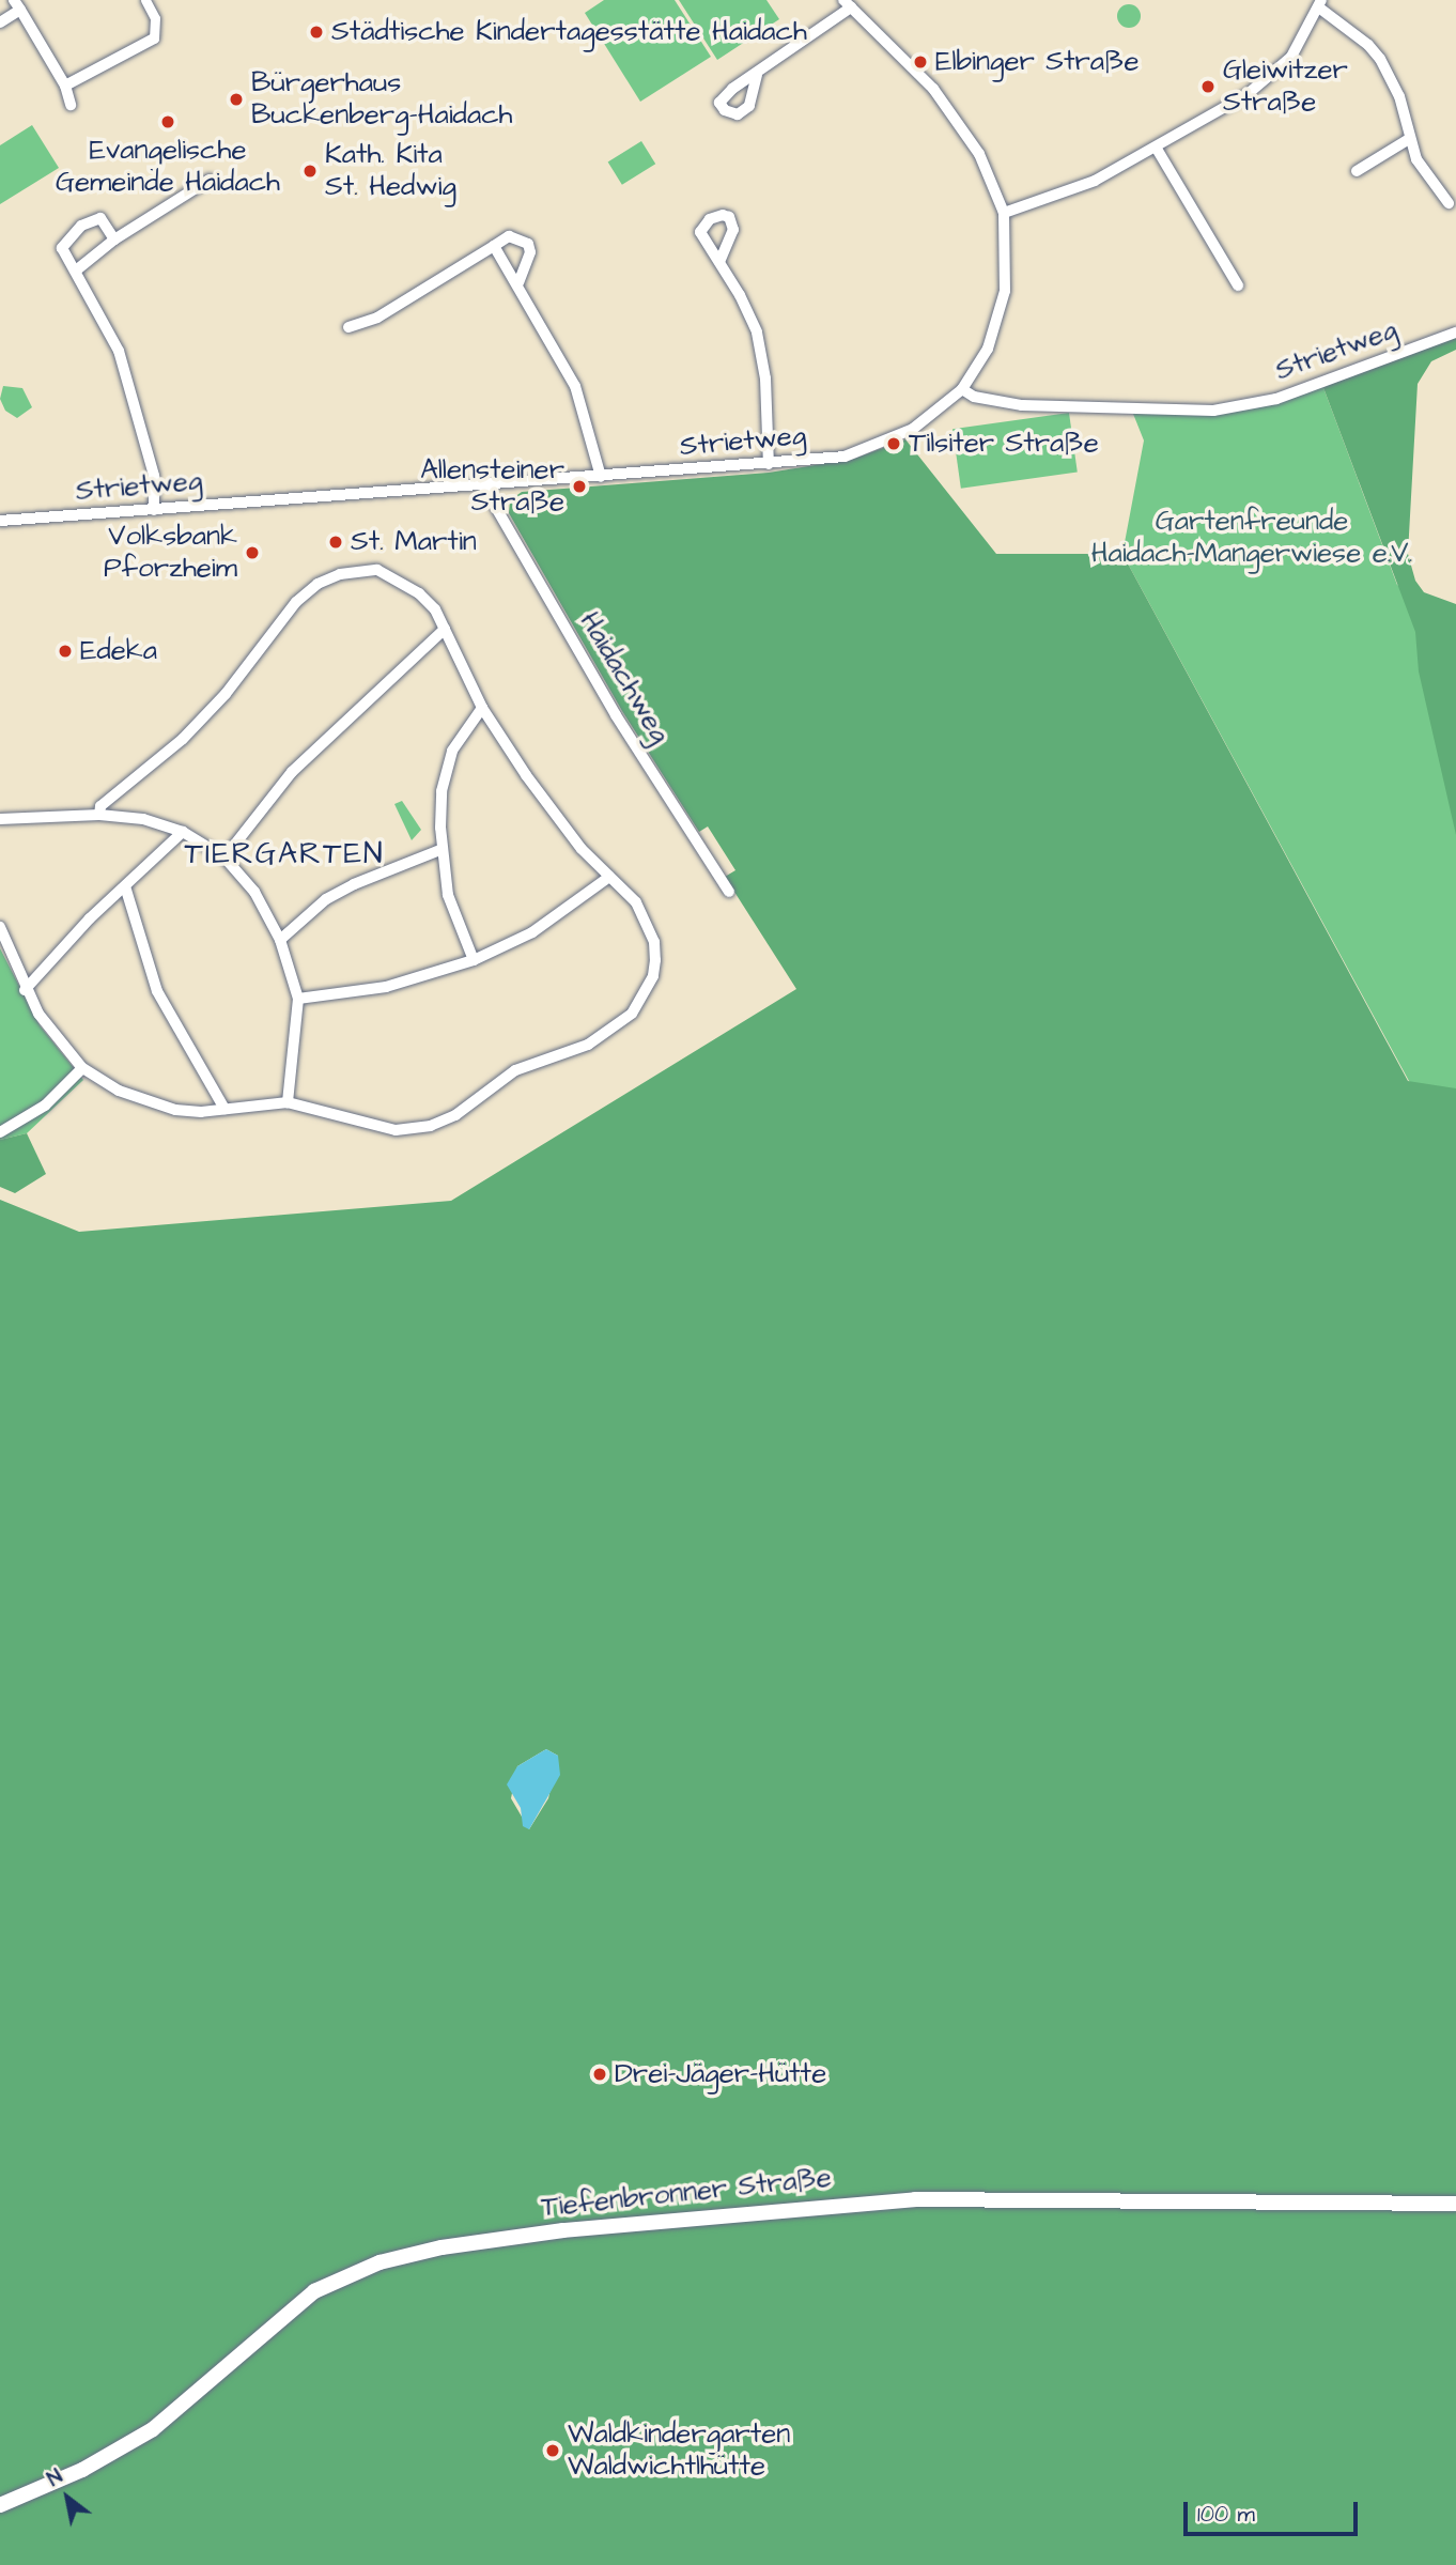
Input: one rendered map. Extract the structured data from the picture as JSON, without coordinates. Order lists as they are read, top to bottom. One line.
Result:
{"streets":{"street":["Strietweg","Haidachweg","Tiefenbronner Straße"]},"crossings":[["Strietweg","Haidachweg"]],"districts":["TIERGARTEN"],"parks":["Gartenfreunde Haidach-Mangerwiese e.V."],"places":["Städtische Kindertagesstätte Haidach","Elbinger Straße","Gleiwitzer Straße","Bürgerhaus Buckenberg-Haidach","Evangelische Gemeinde Haidach","Kath. Kita St. Hedwig","Tilsiter Straße","Allensteiner Straße","St. Martin","Volksbank Pforzheim","Edeka","Drei-Jäger-Hütte","Waldkindergarten Waldwichtlhütte"],"scale_bar":"100 m","north":"top left"}
